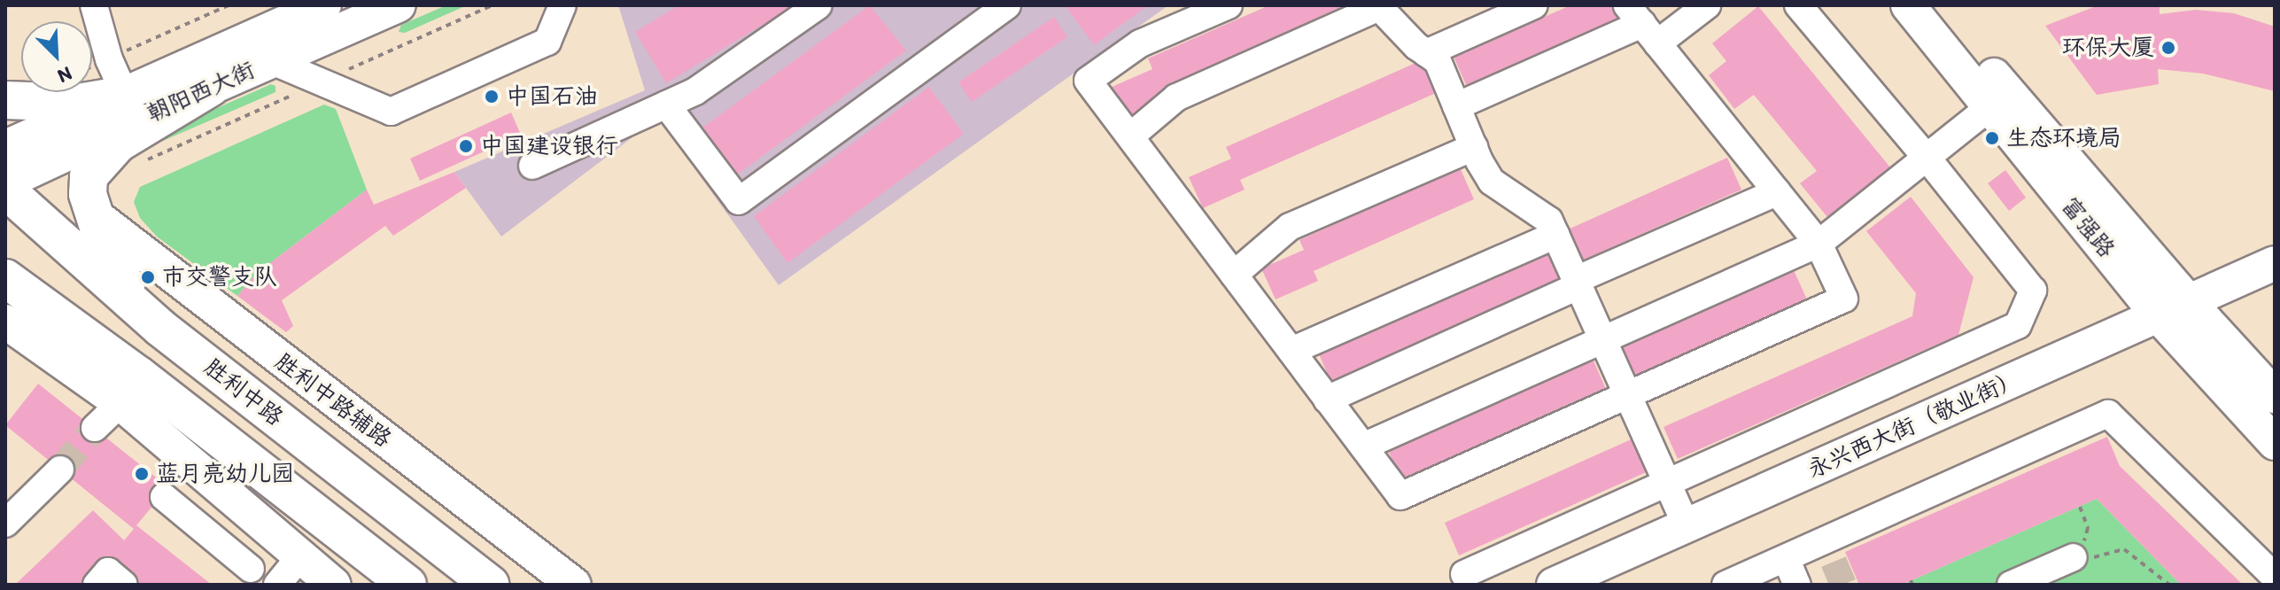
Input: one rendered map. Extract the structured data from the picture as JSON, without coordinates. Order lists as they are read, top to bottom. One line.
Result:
{"streets":{"highway":["胜利中路"],"main road":["朝阳西大街","富强路","胜利中路辅路","永兴西大街（敬业街）"]},"crossings":[["富强路","永兴西大街（敬业街）"]],"places":["环保大厦","中国石油","生态环境局","中国建设银行","市交警支队","蓝月亮幼儿园"],"north":"bottom right"}
